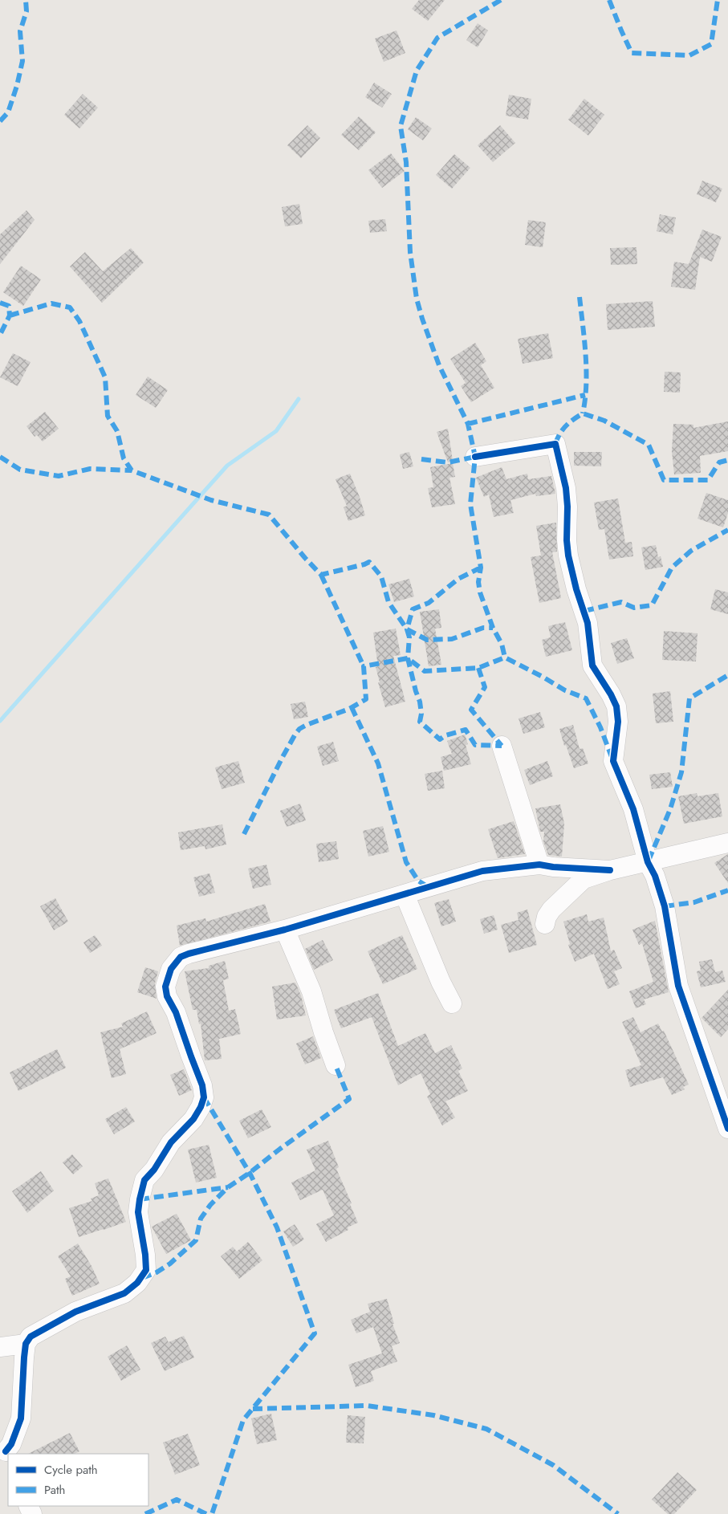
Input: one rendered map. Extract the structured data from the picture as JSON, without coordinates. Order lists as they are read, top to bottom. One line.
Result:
{"legend":["Cycle path","Path"]}
